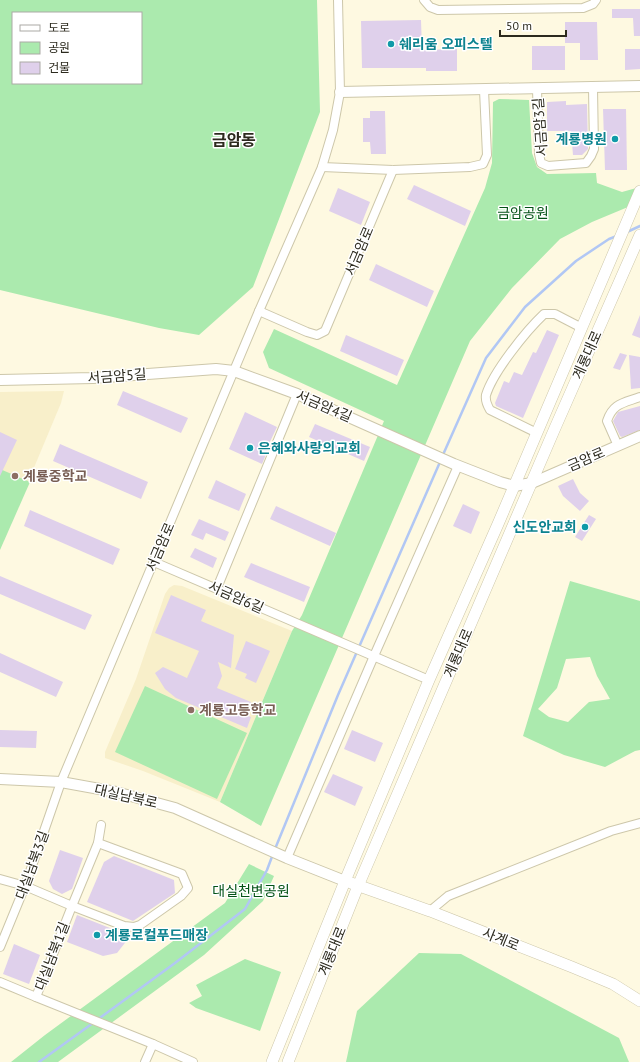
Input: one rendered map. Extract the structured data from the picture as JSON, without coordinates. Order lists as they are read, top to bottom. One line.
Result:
{"streets":{"main road":["계룡대로","사계로"],"street":["서금암3길","서금암로","서금암5길","서금암4길","금암로","서금암6길","대실남북로","대실남북3길","대실남북1길"]},"crossings":[["서금암3길","서금암로"],["서금암로","서금암5길"],["서금암로","서금암4길"],["서금암로","서금암6길"],["서금암로","대실남북로"],["서금암로","대실남북3길"],["계룡대로","금암로"],["계룡대로","사계로"],["서금암5길","서금암4길"],["대실남북로","대실남북3길"]],"districts":["금암동"],"parks":["금암공원","대실천변공원"],"places":["쉐리움 오피스텔","계룡병원","은혜와사랑의교회","계룡중학교","신도안교회","계룡고등학교","계룡로컬푸드매장"],"legend":["도로","공원","건물"],"scale_bar":"50 m"}
